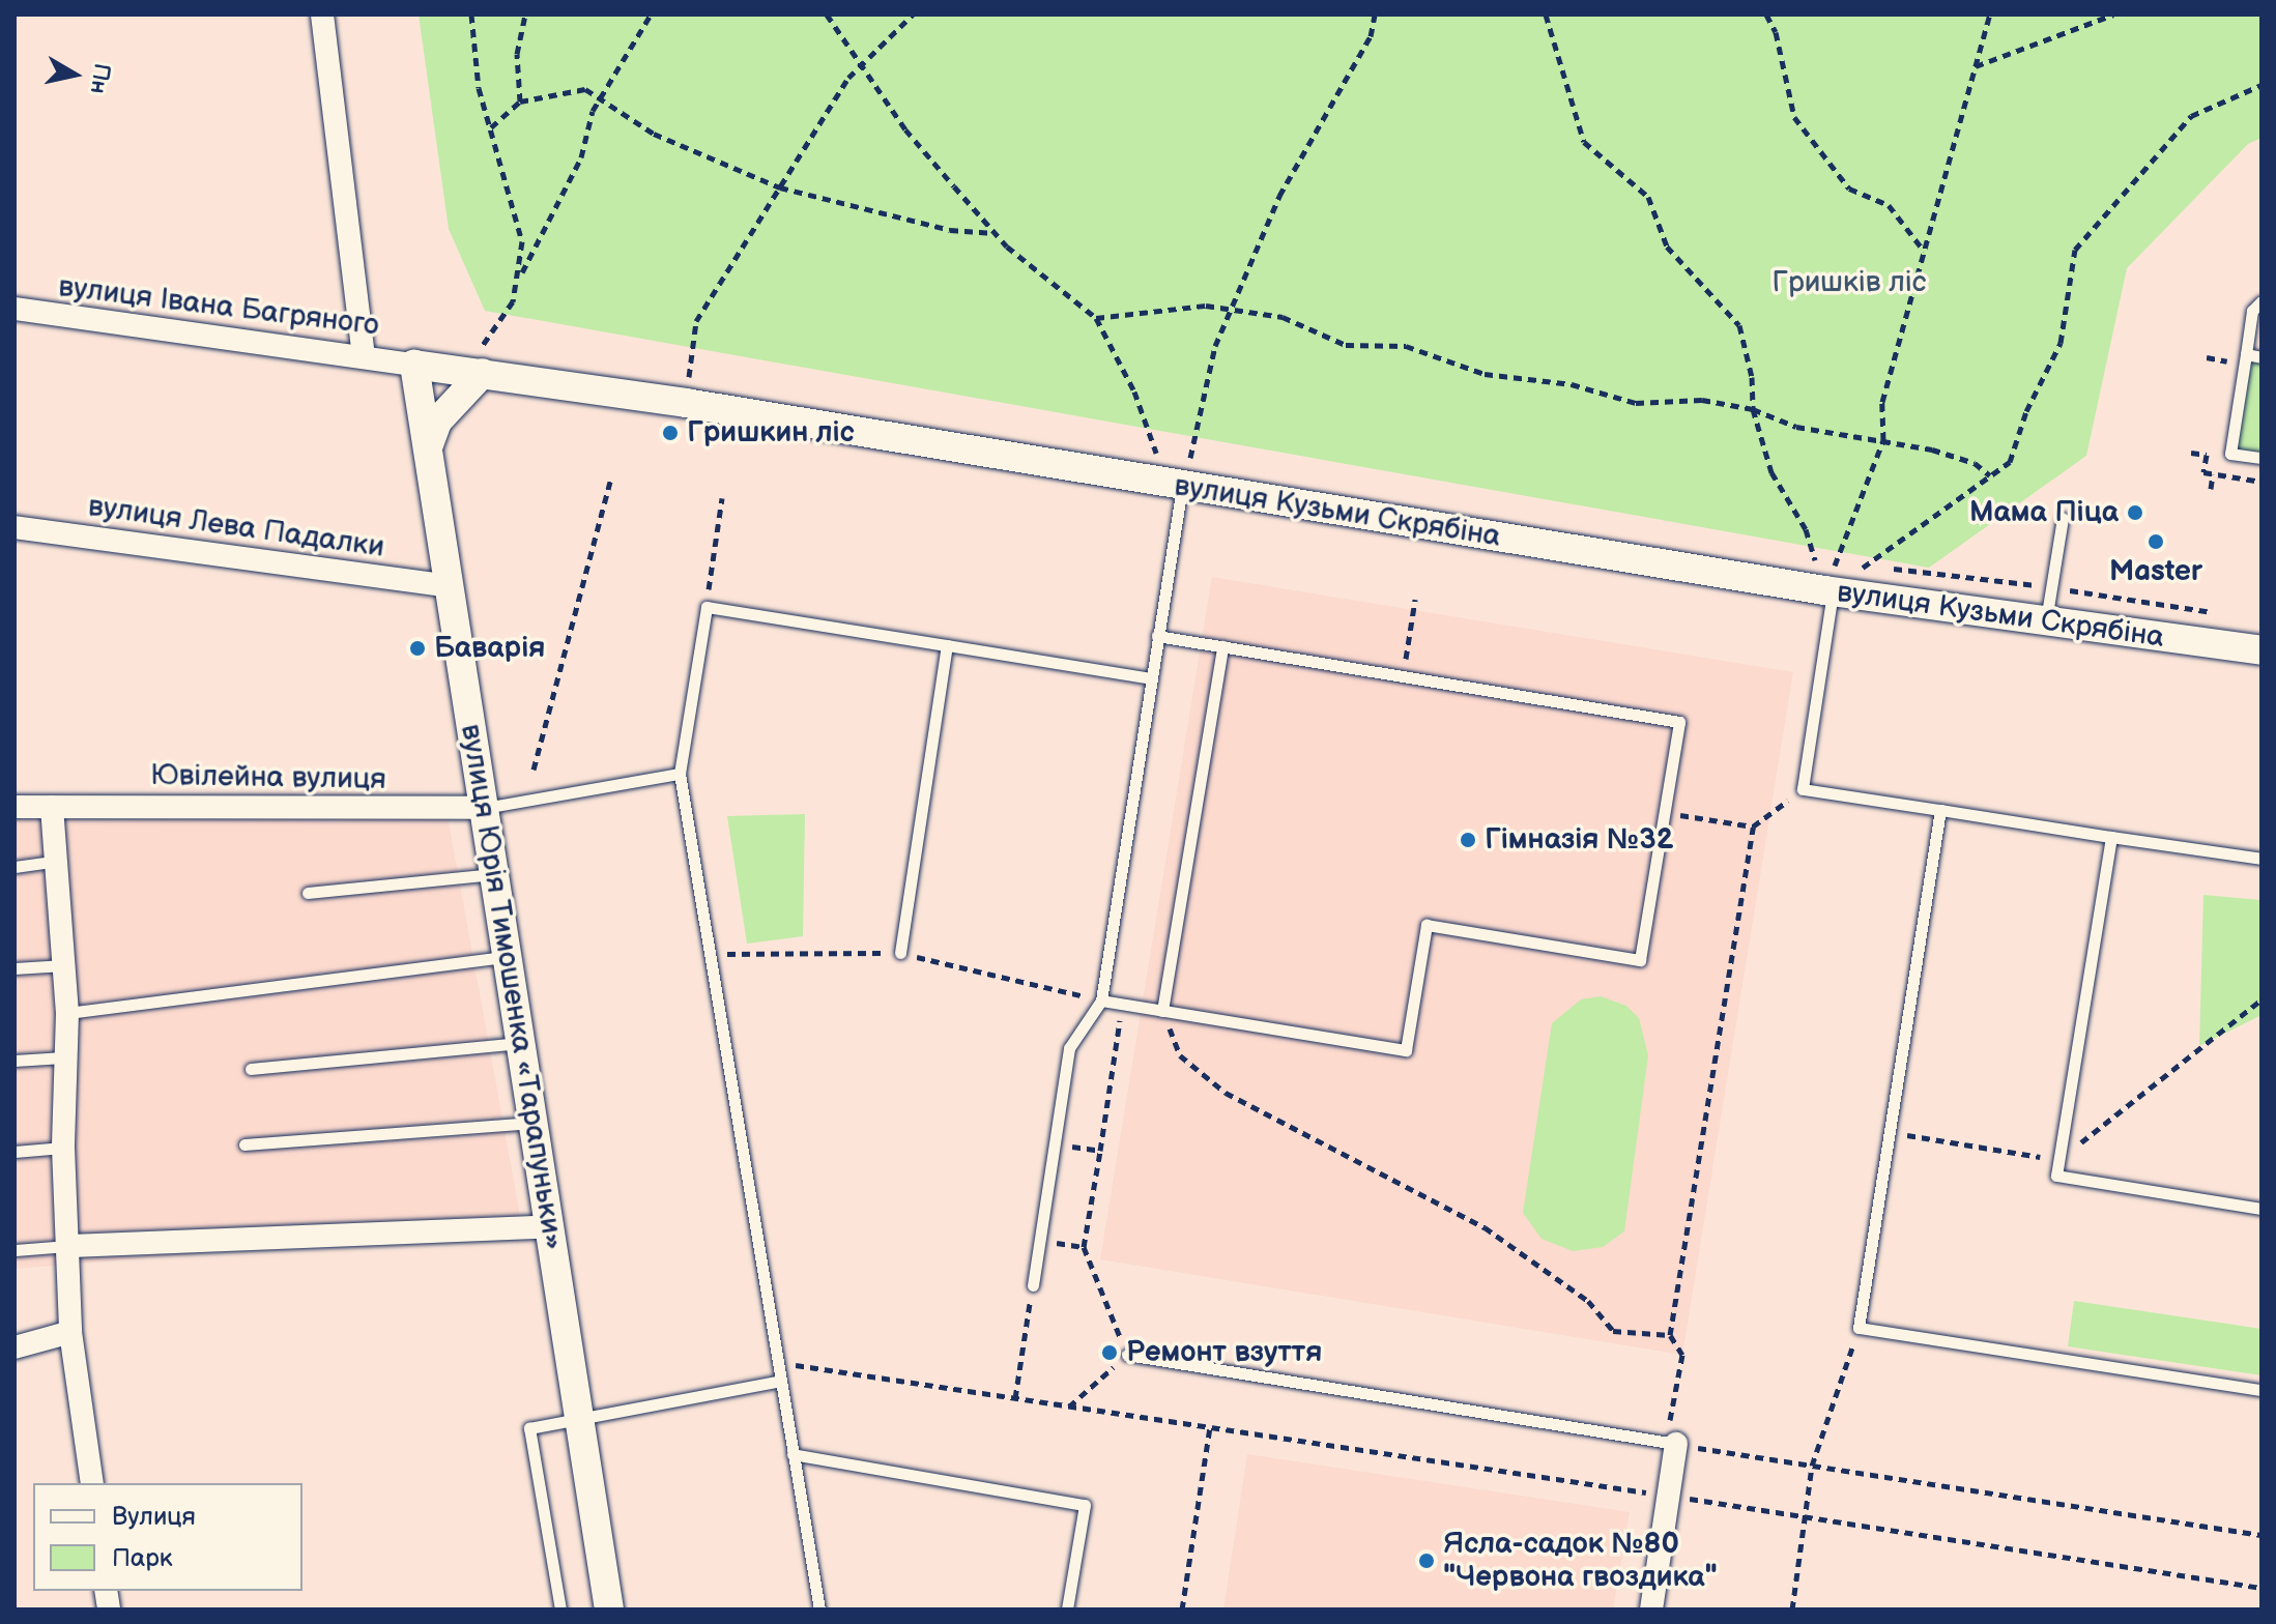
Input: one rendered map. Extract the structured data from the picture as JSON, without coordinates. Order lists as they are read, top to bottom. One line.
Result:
{"streets":{"street":["вулиця Івана Багряного","вулиця Кузьми Скрябіна","вулиця Лева Падалки","Ювілейна вулиця","вулиця Юрія Тимошенка «Тарапуньки»"]},"crossings":[["вулиця Івана Багряного","вулиця Кузьми Скрябіна"],["вулиця Івана Багряного","вулиця Юрія Тимошенка «Тарапуньки»"],["вулиця Кузьми Скрябіна","вулиця Юрія Тимошенка «Тарапуньки»"],["вулиця Лева Падалки","вулиця Юрія Тимошенка «Тарапуньки»"],["Ювілейна вулиця","вулиця Юрія Тимошенка «Тарапуньки»"]],"parks":["Гришків ліс"],"places":["Гришкин ліс","Мама Піца","Master","Баварія","Гімназія №32","Ремонт взуття","Ясла-садок №80 \"Червона гвоздика\""],"legend":["Вулиця","Парк"],"north":"right"}
